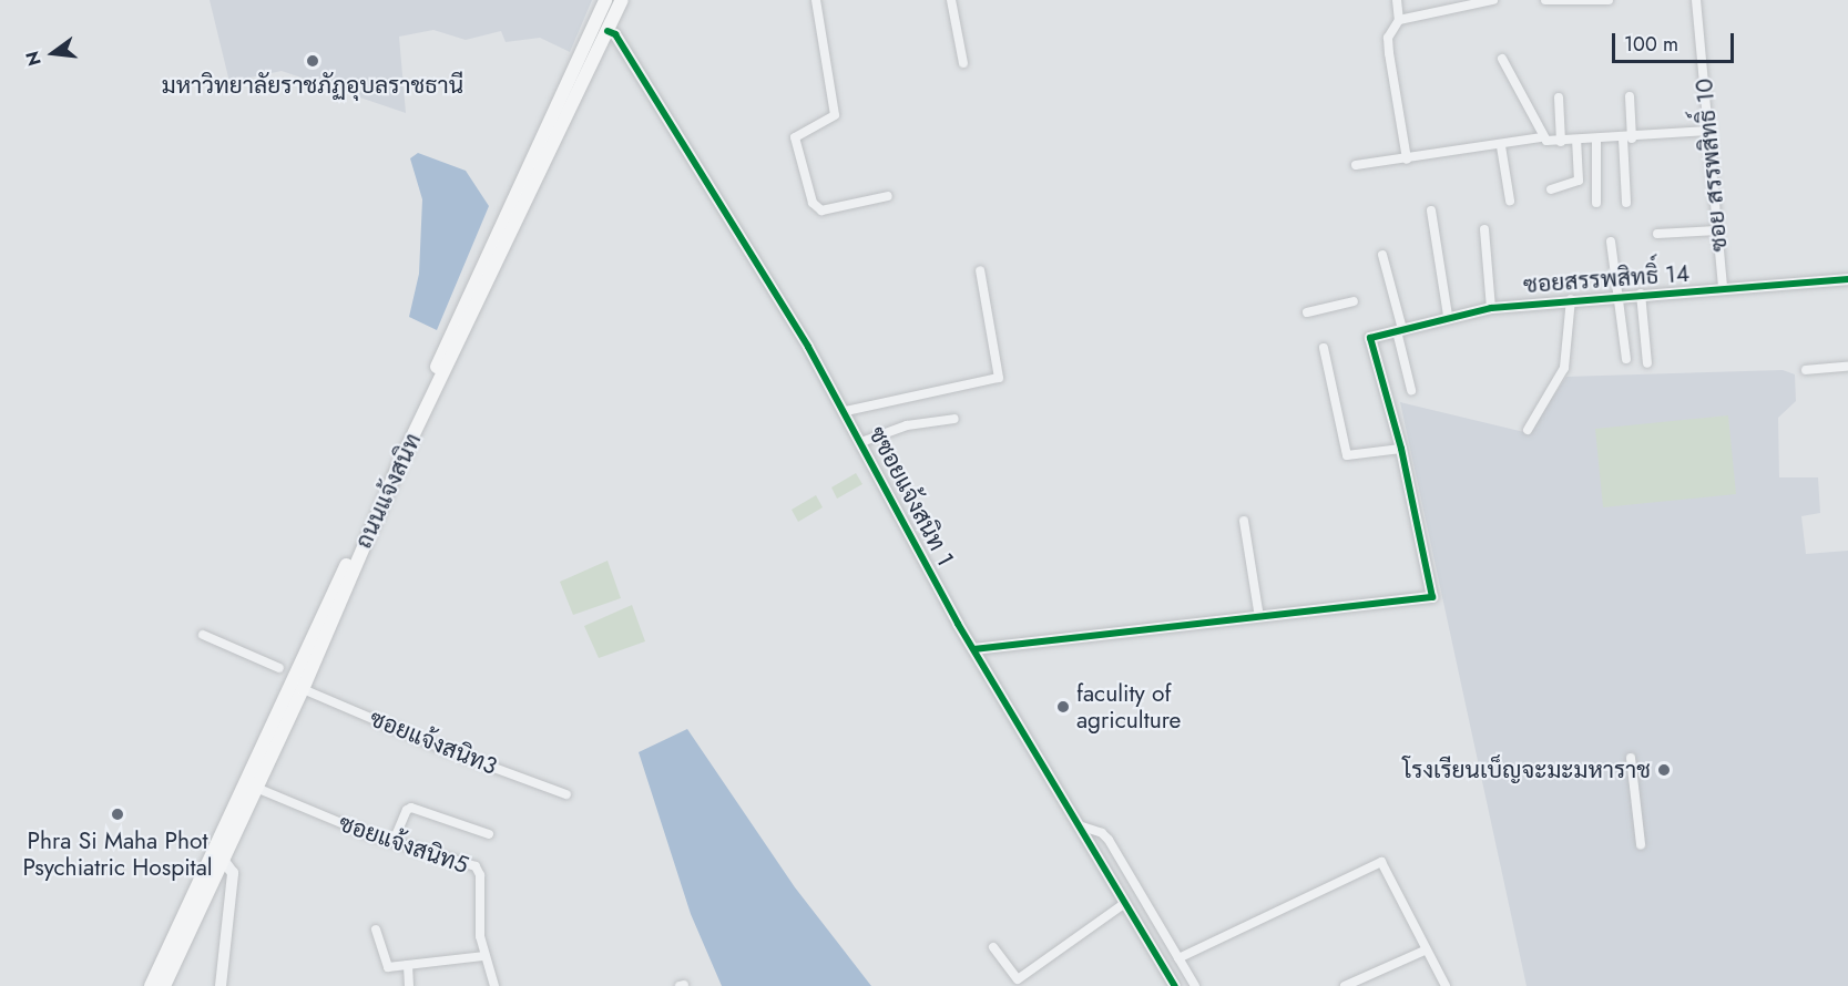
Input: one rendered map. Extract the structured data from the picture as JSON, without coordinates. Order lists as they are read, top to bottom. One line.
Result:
{"streets":{"main road":["ถนนแจ้งสนิท"],"street":["ซอย สรรพสิทธิ์ 10","ซอยสรรพสิทธิ์ 14","ซซอยแจ้งสนิท 1","ซอยแจ้งสนิท3","ซอยแจ้งสนิท5"]},"crossings":[["ซอย สรรพสิทธิ์ 10","ซอยสรรพสิทธิ์ 14"],["ถนนแจ้งสนิท","ซซอยแจ้งสนิท 1"],["ถนนแจ้งสนิท","ซอยแจ้งสนิท3"],["ถนนแจ้งสนิท","ซอยแจ้งสนิท5"]],"places":["มหาวิทยาลัยราชภัฏอุบลราชธานี","faculity of agriculture","โรงเรียนเบ็ญจะมะมหาราช","Phra Si Maha Phot Psychiatric Hospital"],"scale_bar":"100 m","north":"left"}
